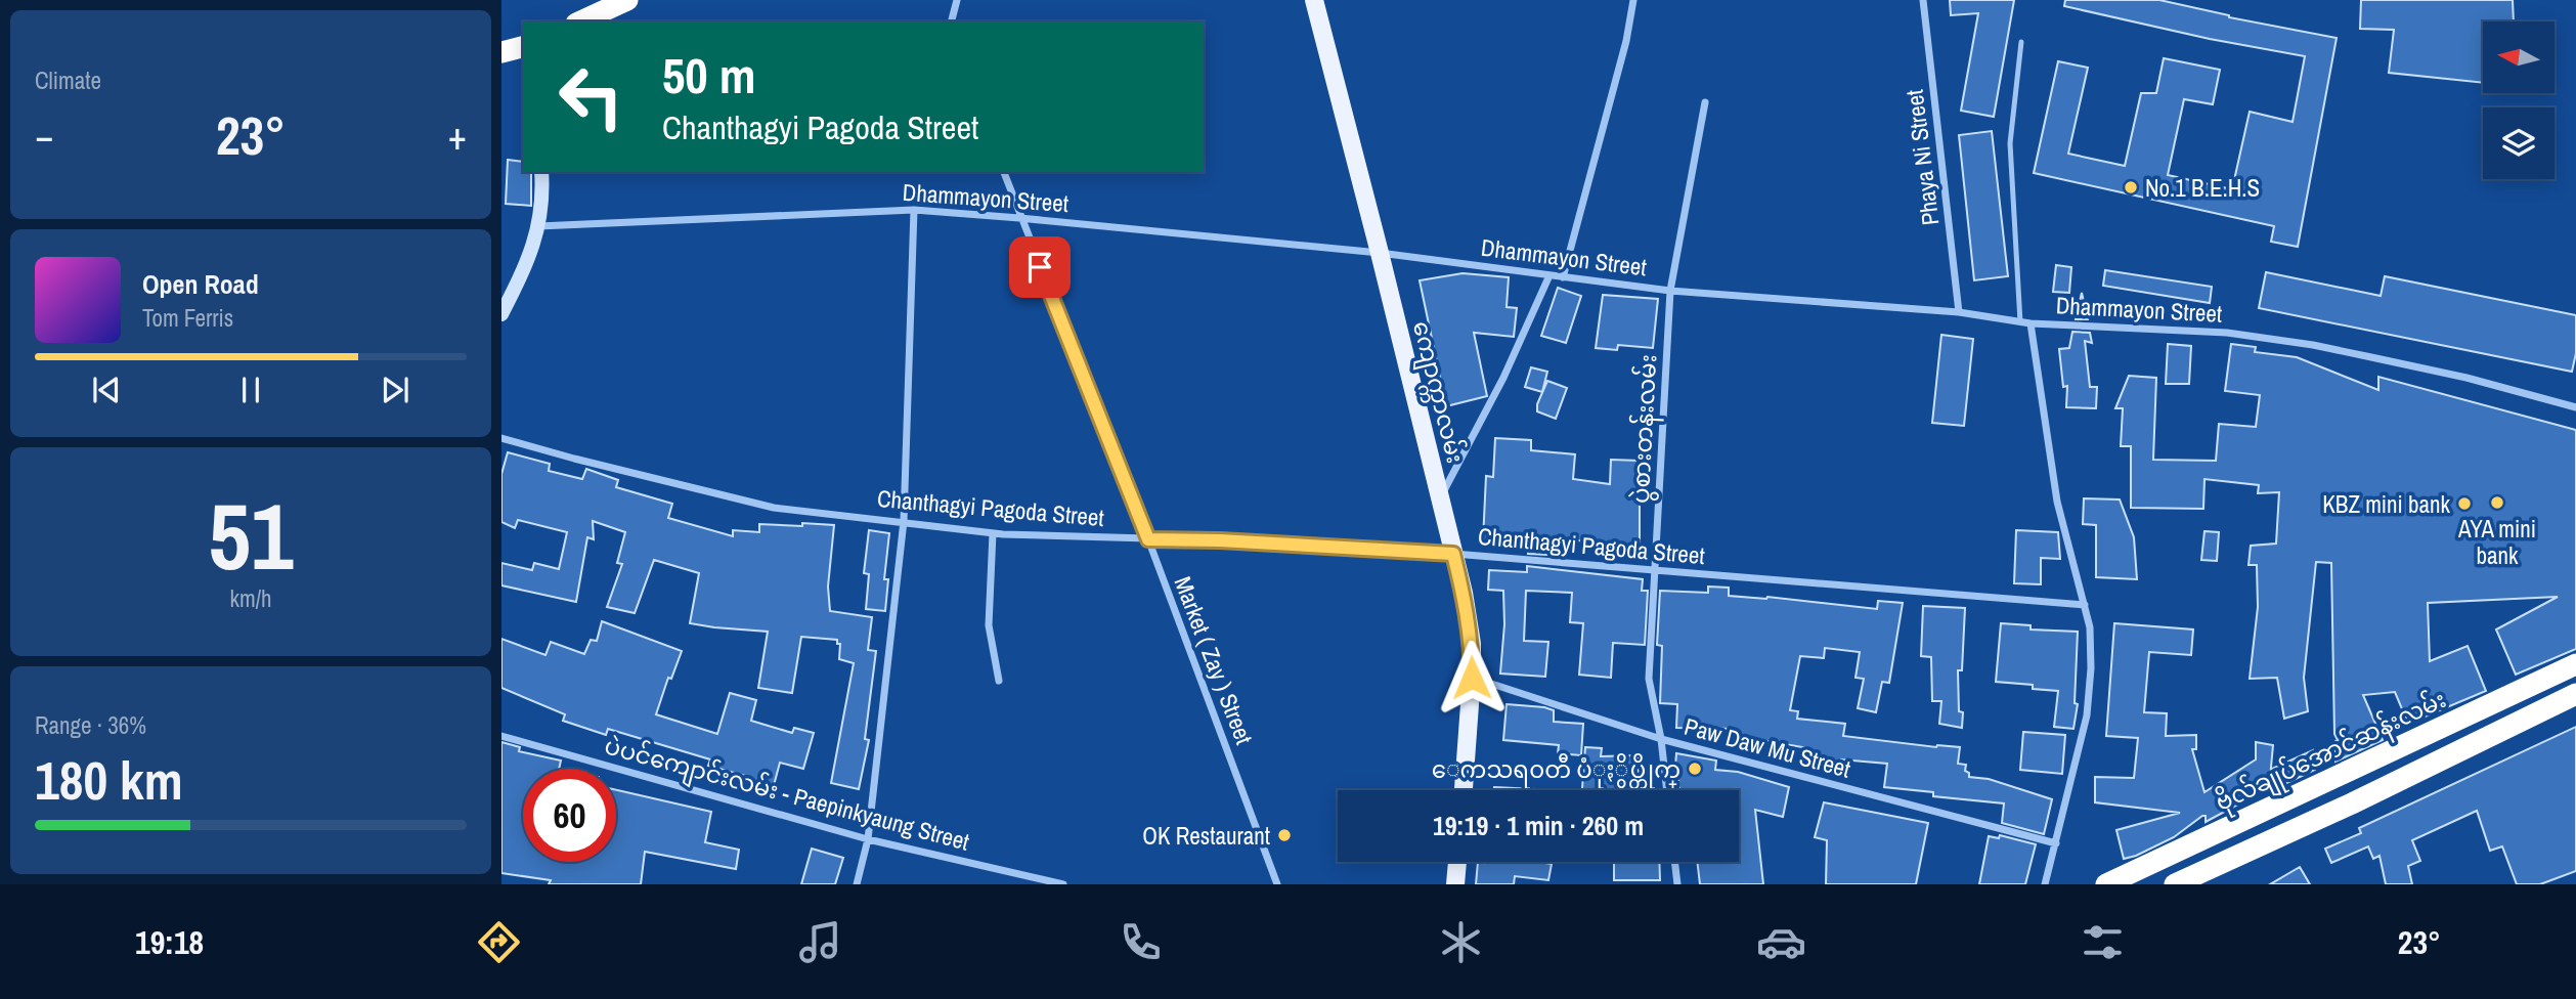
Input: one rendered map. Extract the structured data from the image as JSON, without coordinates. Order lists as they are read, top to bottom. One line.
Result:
{"streets":{"highway":["ဗိုလ်ချုပ်အောင်ဆန်းလမ်း"],"main road":["ကျောက္ကာလမ်း"],"street":["Phaya Ni Street","Dhammayon Street","ပွဲစားတန်းလမ်း","Chanthagyi Pagoda Street","Market ( Zay ) Street","Paw Daw Mu Street","ပဲပင်ကျောင်းလမ်း - Paepinkyaung Street"]},"crossings":[["Phaya Ni Street","Dhammayon Street"],["Dhammayon Street","ကျောက္ကာလမ်း"],["Dhammayon Street","ပွဲစားတန်းလမ်း"],["Dhammayon Street","Market ( Zay ) Street"],["ကျောက္ကာလမ်း","Chanthagyi Pagoda Street"],["ကျောက္ကာလမ်း","Paw Daw Mu Street"],["ပွဲစားတန်းလမ်း","Chanthagyi Pagoda Street"],["ပွဲစားတန်းလမ်း","Paw Daw Mu Street"],["Chanthagyi Pagoda Street","Market ( Zay ) Street"]],"places":["No.1 B.E.H.S","AYA mini bank","KBZ mini bank","ေကသရ၀တီ ပံုႏွိပ္တိုက္","OK Restaurant"],"north":"left","page":{"tile":["Climate",["51","km/h"],["Range · 36%","180 km"]],"turn":["50 m","Chanthagyi Pagoda Street"],"heat":["−","23°","+"],"song":["Open Road","Tom Ferris"],"limit":"60","trip":"19:19 · 1 min · 260 m","tabs":["19:18","23°"]}}
